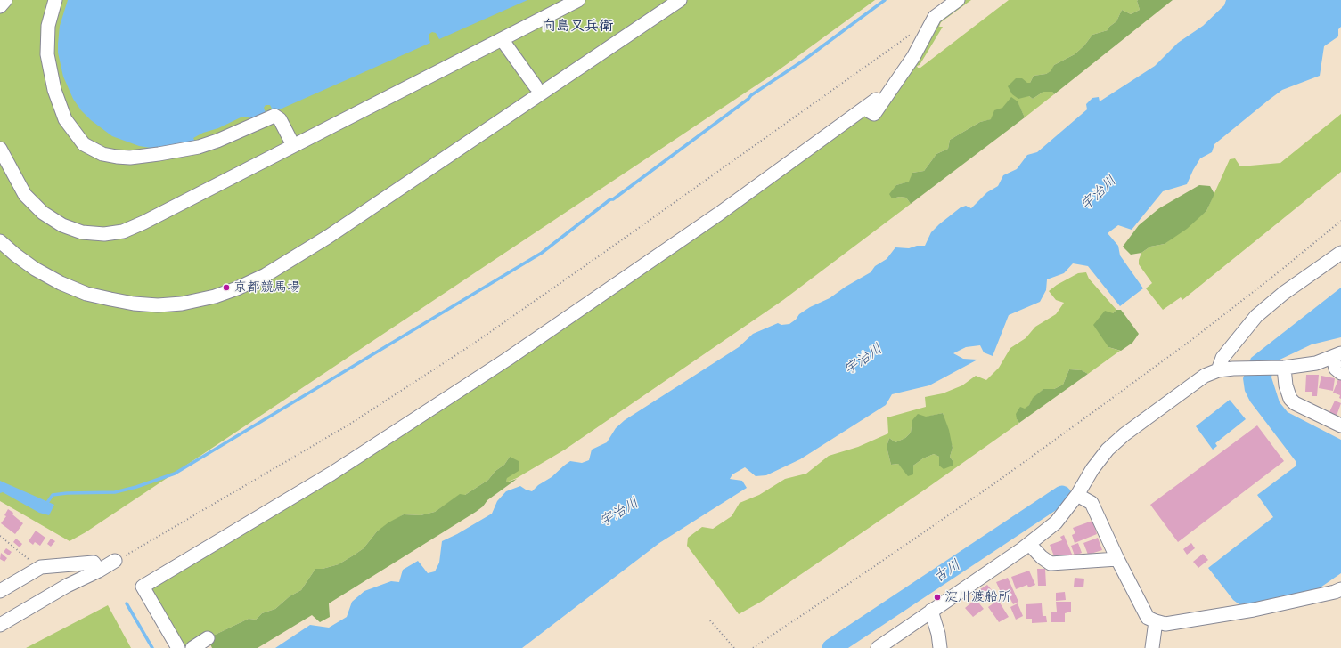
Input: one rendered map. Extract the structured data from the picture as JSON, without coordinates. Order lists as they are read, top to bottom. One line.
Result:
{"districts":["向島又兵衛"],"water":["宇治川","古川"],"places":["京都競馬場","淀川渡船所"]}
